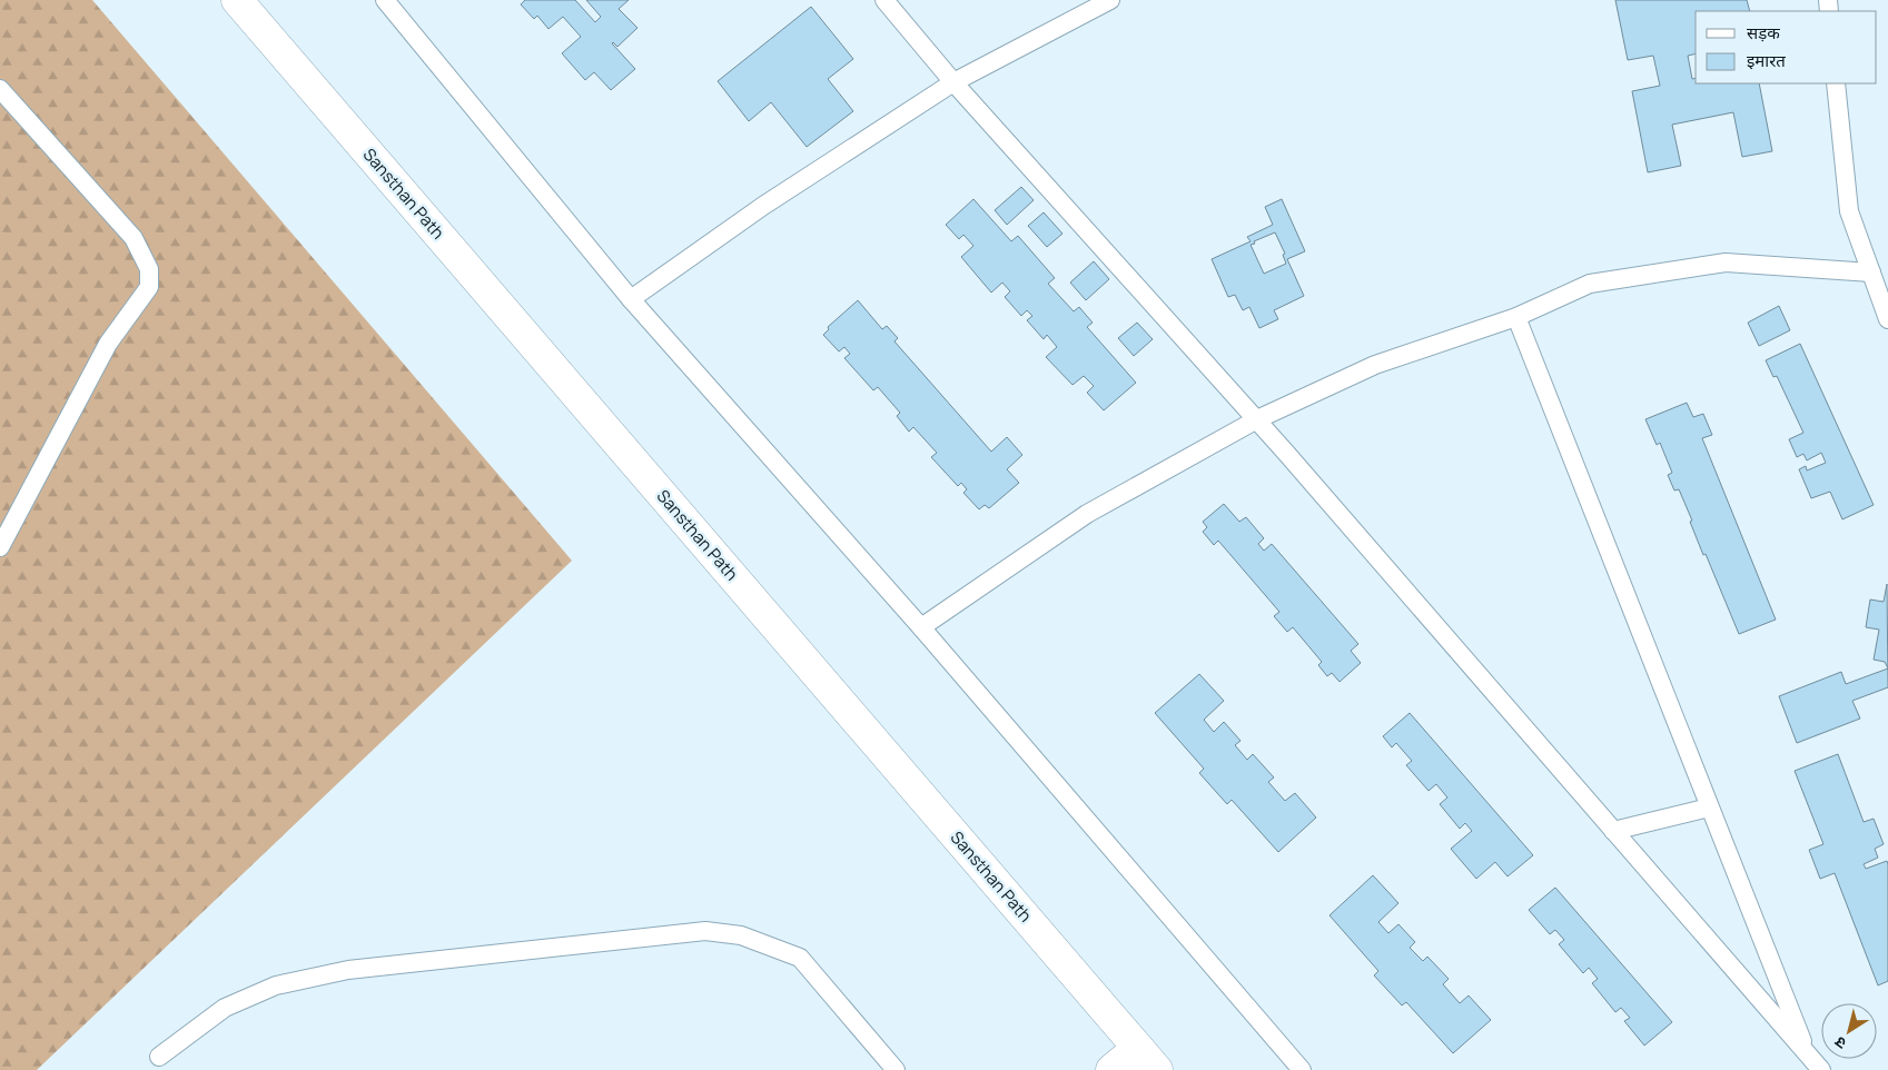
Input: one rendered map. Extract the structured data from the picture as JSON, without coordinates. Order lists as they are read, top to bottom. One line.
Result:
{"streets":{"street":["Sansthan Path"]},"legend":["सड़क","इमारत"],"north":"bottom left"}
